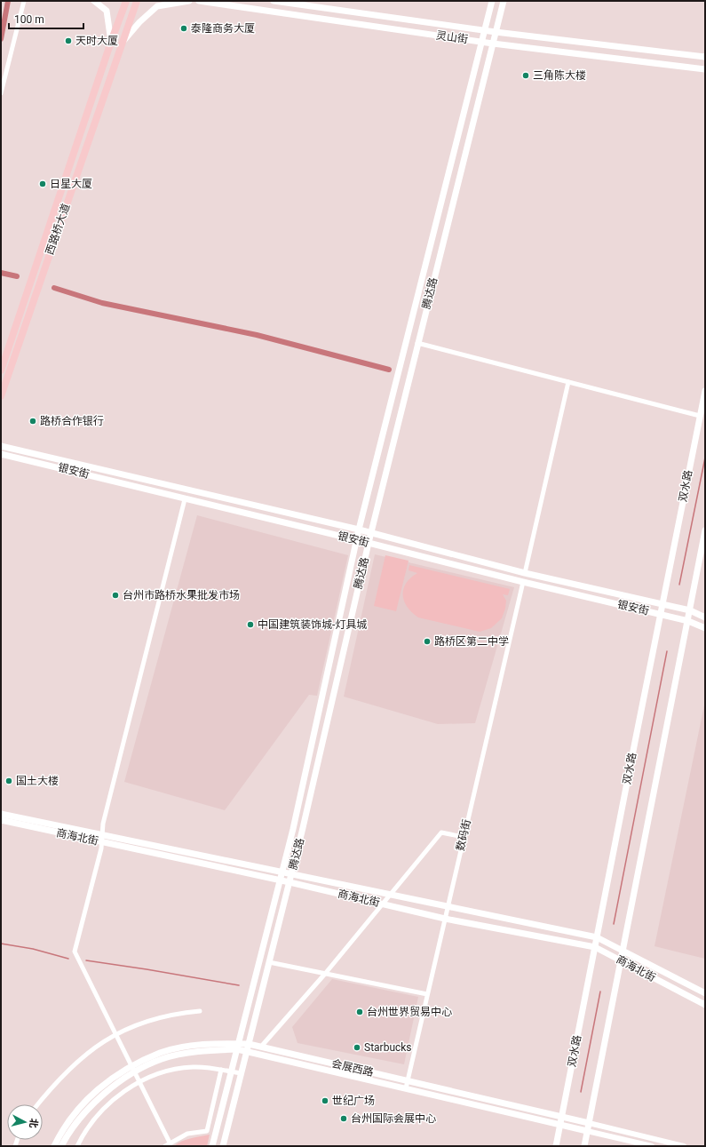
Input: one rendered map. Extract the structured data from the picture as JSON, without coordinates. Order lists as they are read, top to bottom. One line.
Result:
{"streets":{"main road":["灵山街","西路桥大道","腾达路","银安街","双水路","商海北街","会展西路"],"street":["数码街"]},"crossings":[["灵山街","腾达路"],["腾达路","银安街"],["腾达路","商海北街"],["腾达路","会展西路"],["银安街","双水路"],["银安街","数码街"],["双水路","商海北街"],["双水路","会展西路"],["数码街","商海北街"],["数码街","会展西路"]],"places":["泰隆商务大厦","天时大厦","三角陈大楼","日星大厦","路桥合作银行","台州市路桥水果批发市场","中国建筑装饰城-灯具城","路桥区第二中学","国土大楼","台州世界贸易中心","Starbucks","世纪广场","台州国际会展中心"],"scale_bar":"100 m","north":"right"}
